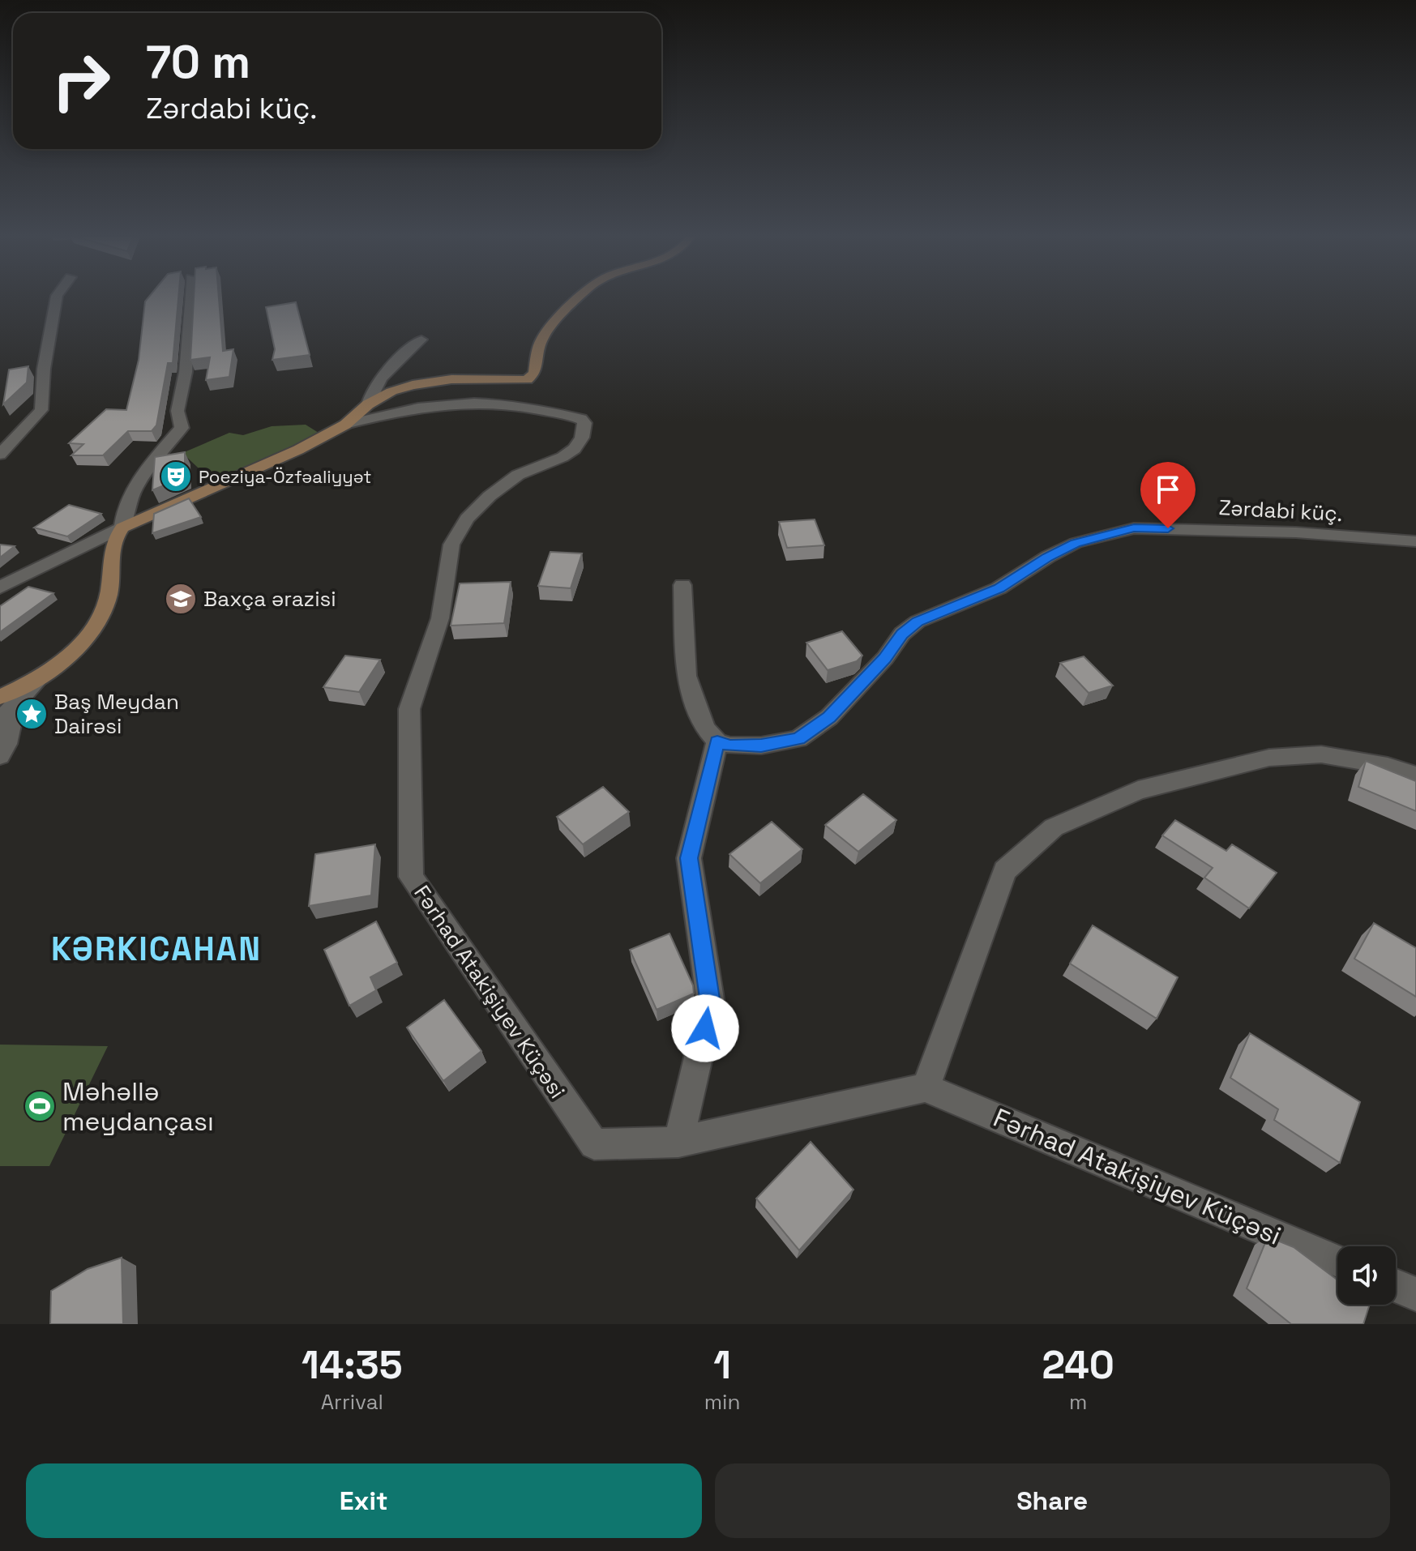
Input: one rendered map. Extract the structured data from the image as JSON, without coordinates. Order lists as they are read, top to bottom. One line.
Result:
{"streets":{"street":["Zərdabi küç.","Fərhad Atakişiyev Küçəsi"]},"districts":["KƏRKICAHAN"],"places":{"theatre":["Poeziya-Özfəaliyyət"],"school or university":["Baxça ərazisi"],"place":["Baş Meydan Dairəsi"],"sports":["Məhəllə meydançası"]},"page":{"turn":["70 m","Zərdabi küç."],"eta":["14:35","Arrival","1","min","240","m"],"buttons":["Exit","Share"]}}
